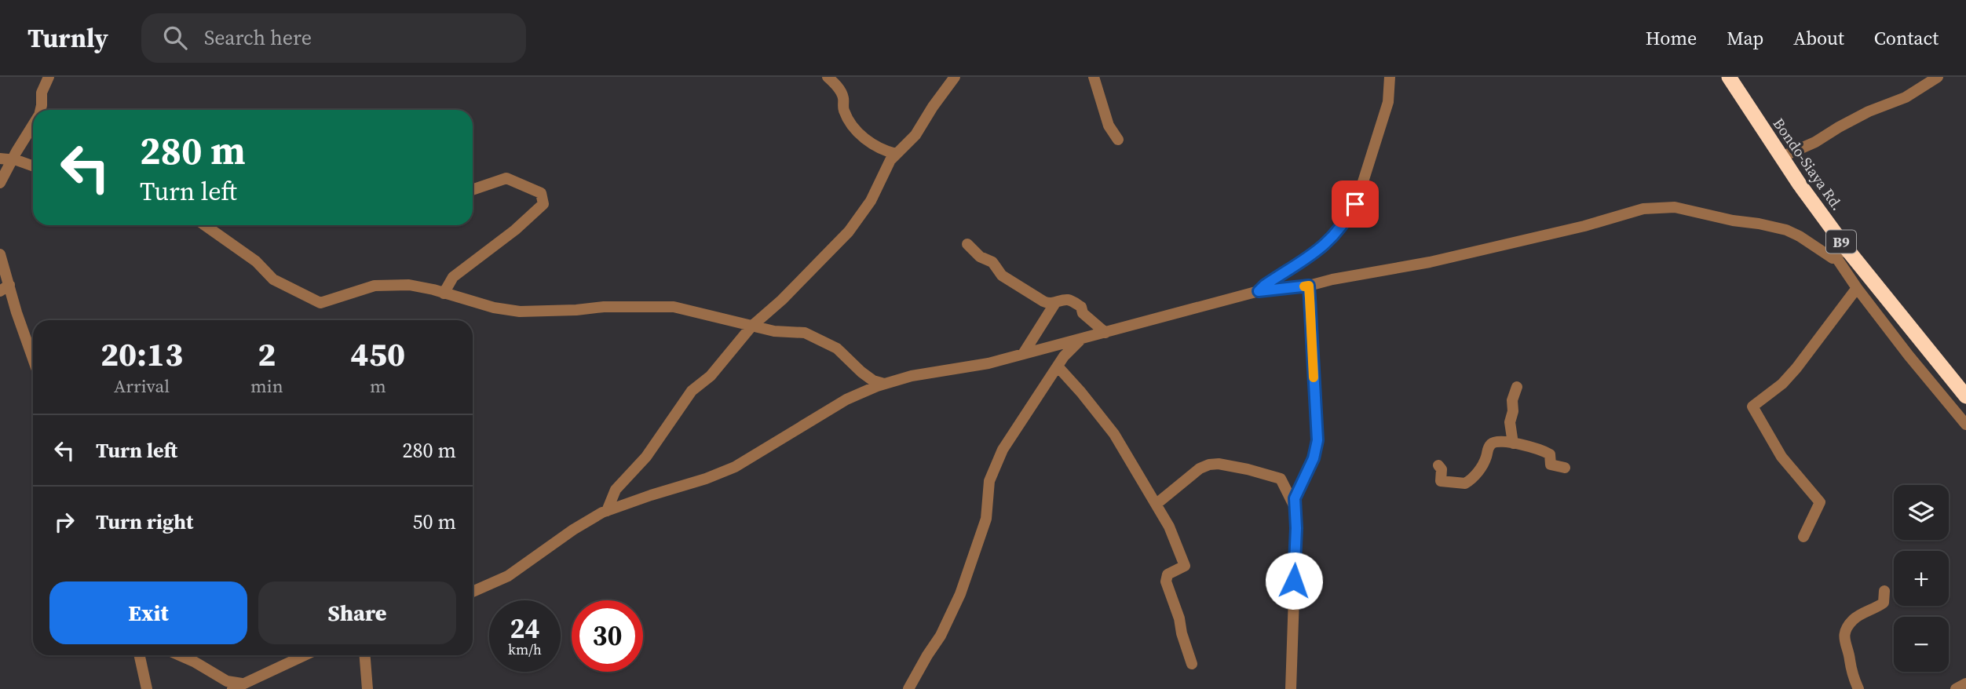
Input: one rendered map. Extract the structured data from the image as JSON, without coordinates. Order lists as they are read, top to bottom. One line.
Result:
{"streets":{"highway":["Bondo-Siaya Rd.","B9"]},"page":{"header":"Turnly","search":"Search here","nav":["Home","Map","About","Contact"],"turn":["280 m","Turn left"],"eta":["20:13","Arrival","2","min","450","m"],"list":[{"name":"Turn left","value":"280 m"},{"name":"Turn right","value":"50 m"}],"map_buttons":["+","−"],"buttons":["Exit","Share"],"speed":"24 km/h","limit":"30"}}
